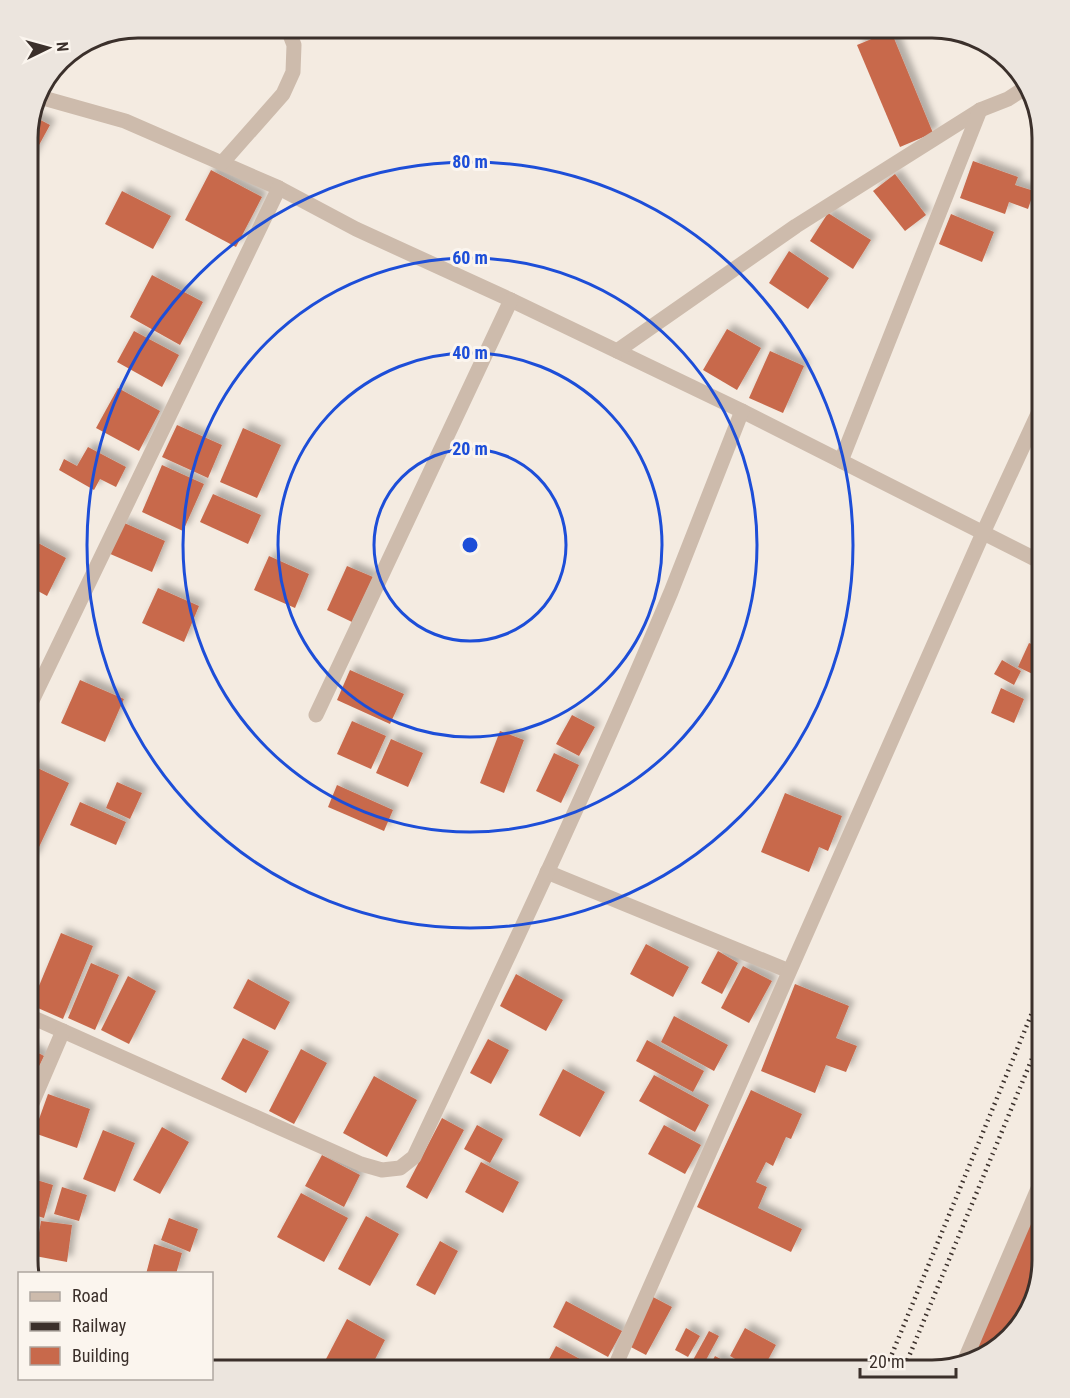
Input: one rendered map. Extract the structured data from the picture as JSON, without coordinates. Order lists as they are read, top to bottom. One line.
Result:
{"legend":["Road","Railway","Building"],"scale_bar":"20 m","north":"right","rings":["80 m","60 m","40 m","20 m"]}
